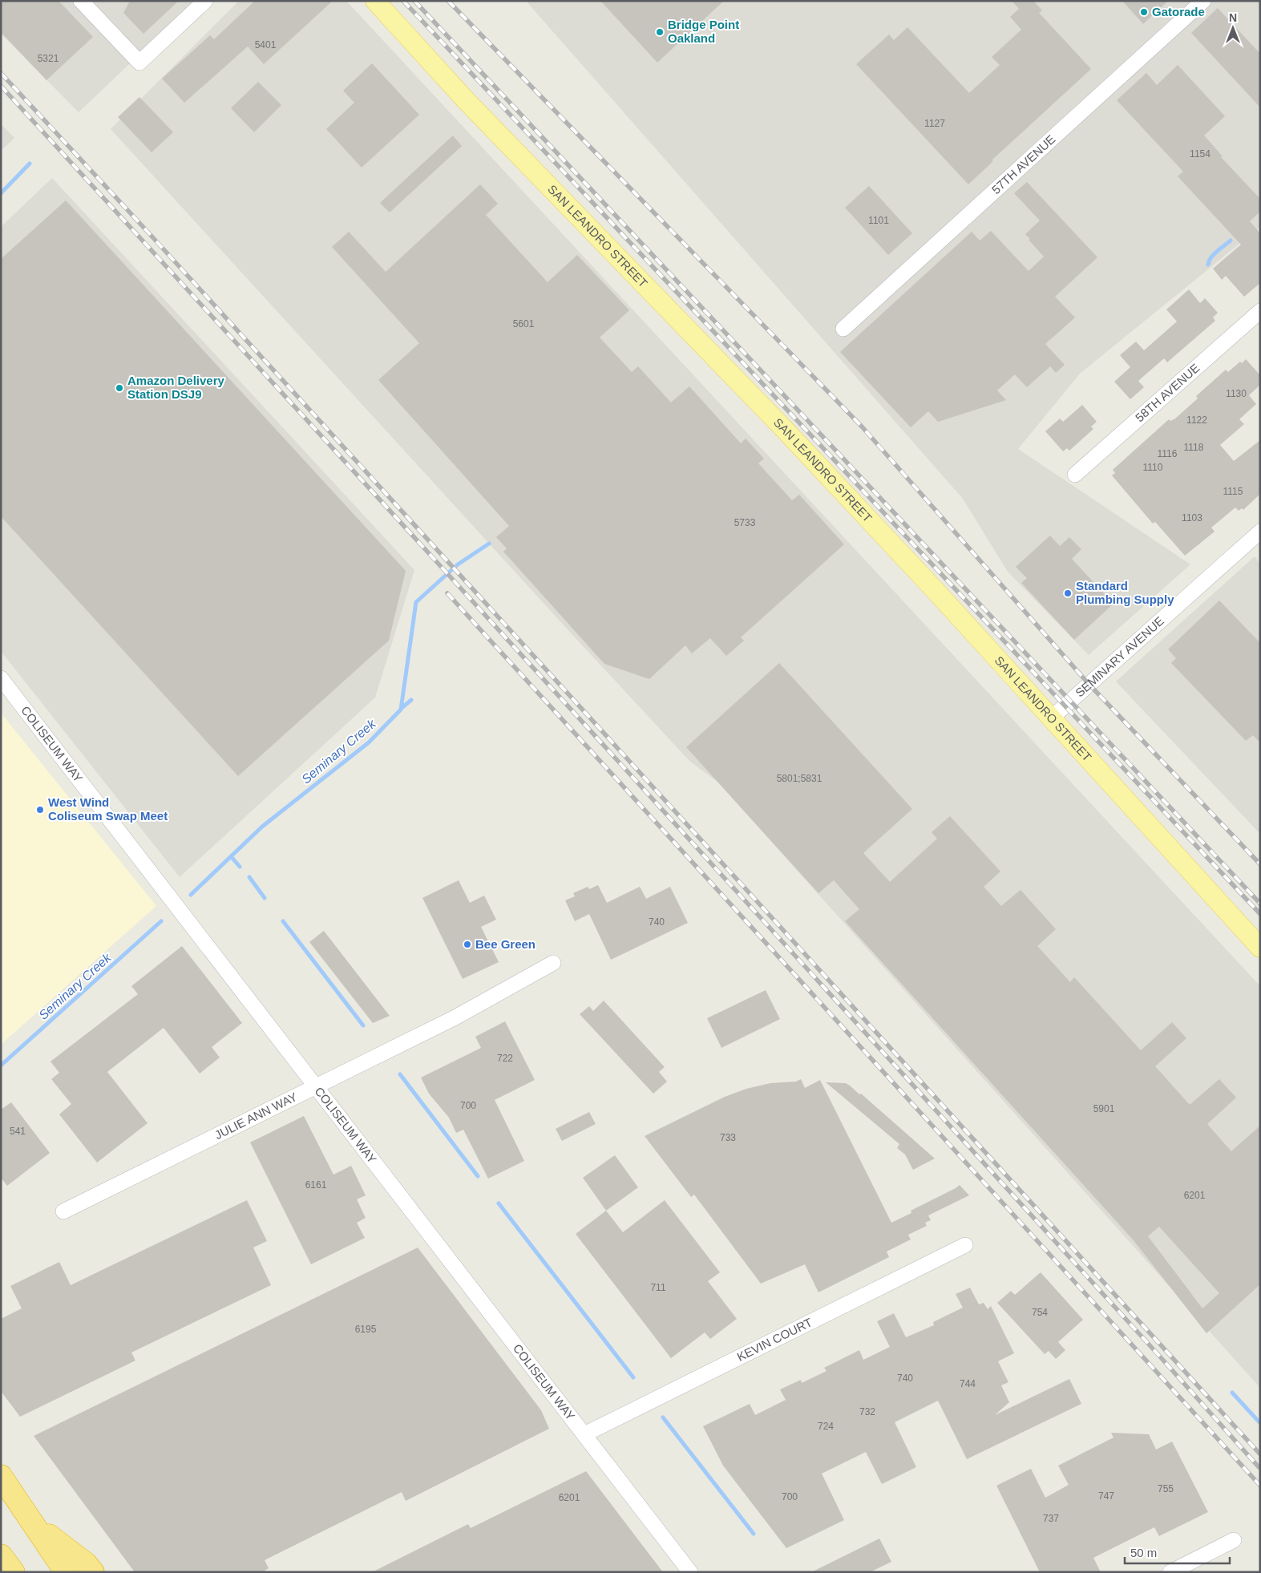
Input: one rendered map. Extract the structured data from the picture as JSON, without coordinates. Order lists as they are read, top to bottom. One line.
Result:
{"streets":{"main road":["SAN LEANDRO STREET"],"street":["57TH AVENUE","58TH AVENUE","SEMINARY AVENUE","COLISEUM WAY","JULIE ANN WAY","KEVIN COURT"]},"crossings":[["SAN LEANDRO STREET","SEMINARY AVENUE"],["COLISEUM WAY","JULIE ANN WAY"],["COLISEUM WAY","KEVIN COURT"]],"water":["Seminary Creek"],"places":["Gatorade","Bridge Point Oakland","Amazon Delivery Station DSJ9","Standard Plumbing Supply","West Wind Coliseum Swap Meet","Bee Green"],"house_numbers":["5401","5321","1127","1154","1101","5601","1130","1122","1118","1116","1110","1115","1103","5733","5801;5831","740","722","700","5901","541","733","6161","6201","711","754","6195","740","744","732","724","755","747","700","6201","737"],"scale_bar":"50 m","north":"top"}
